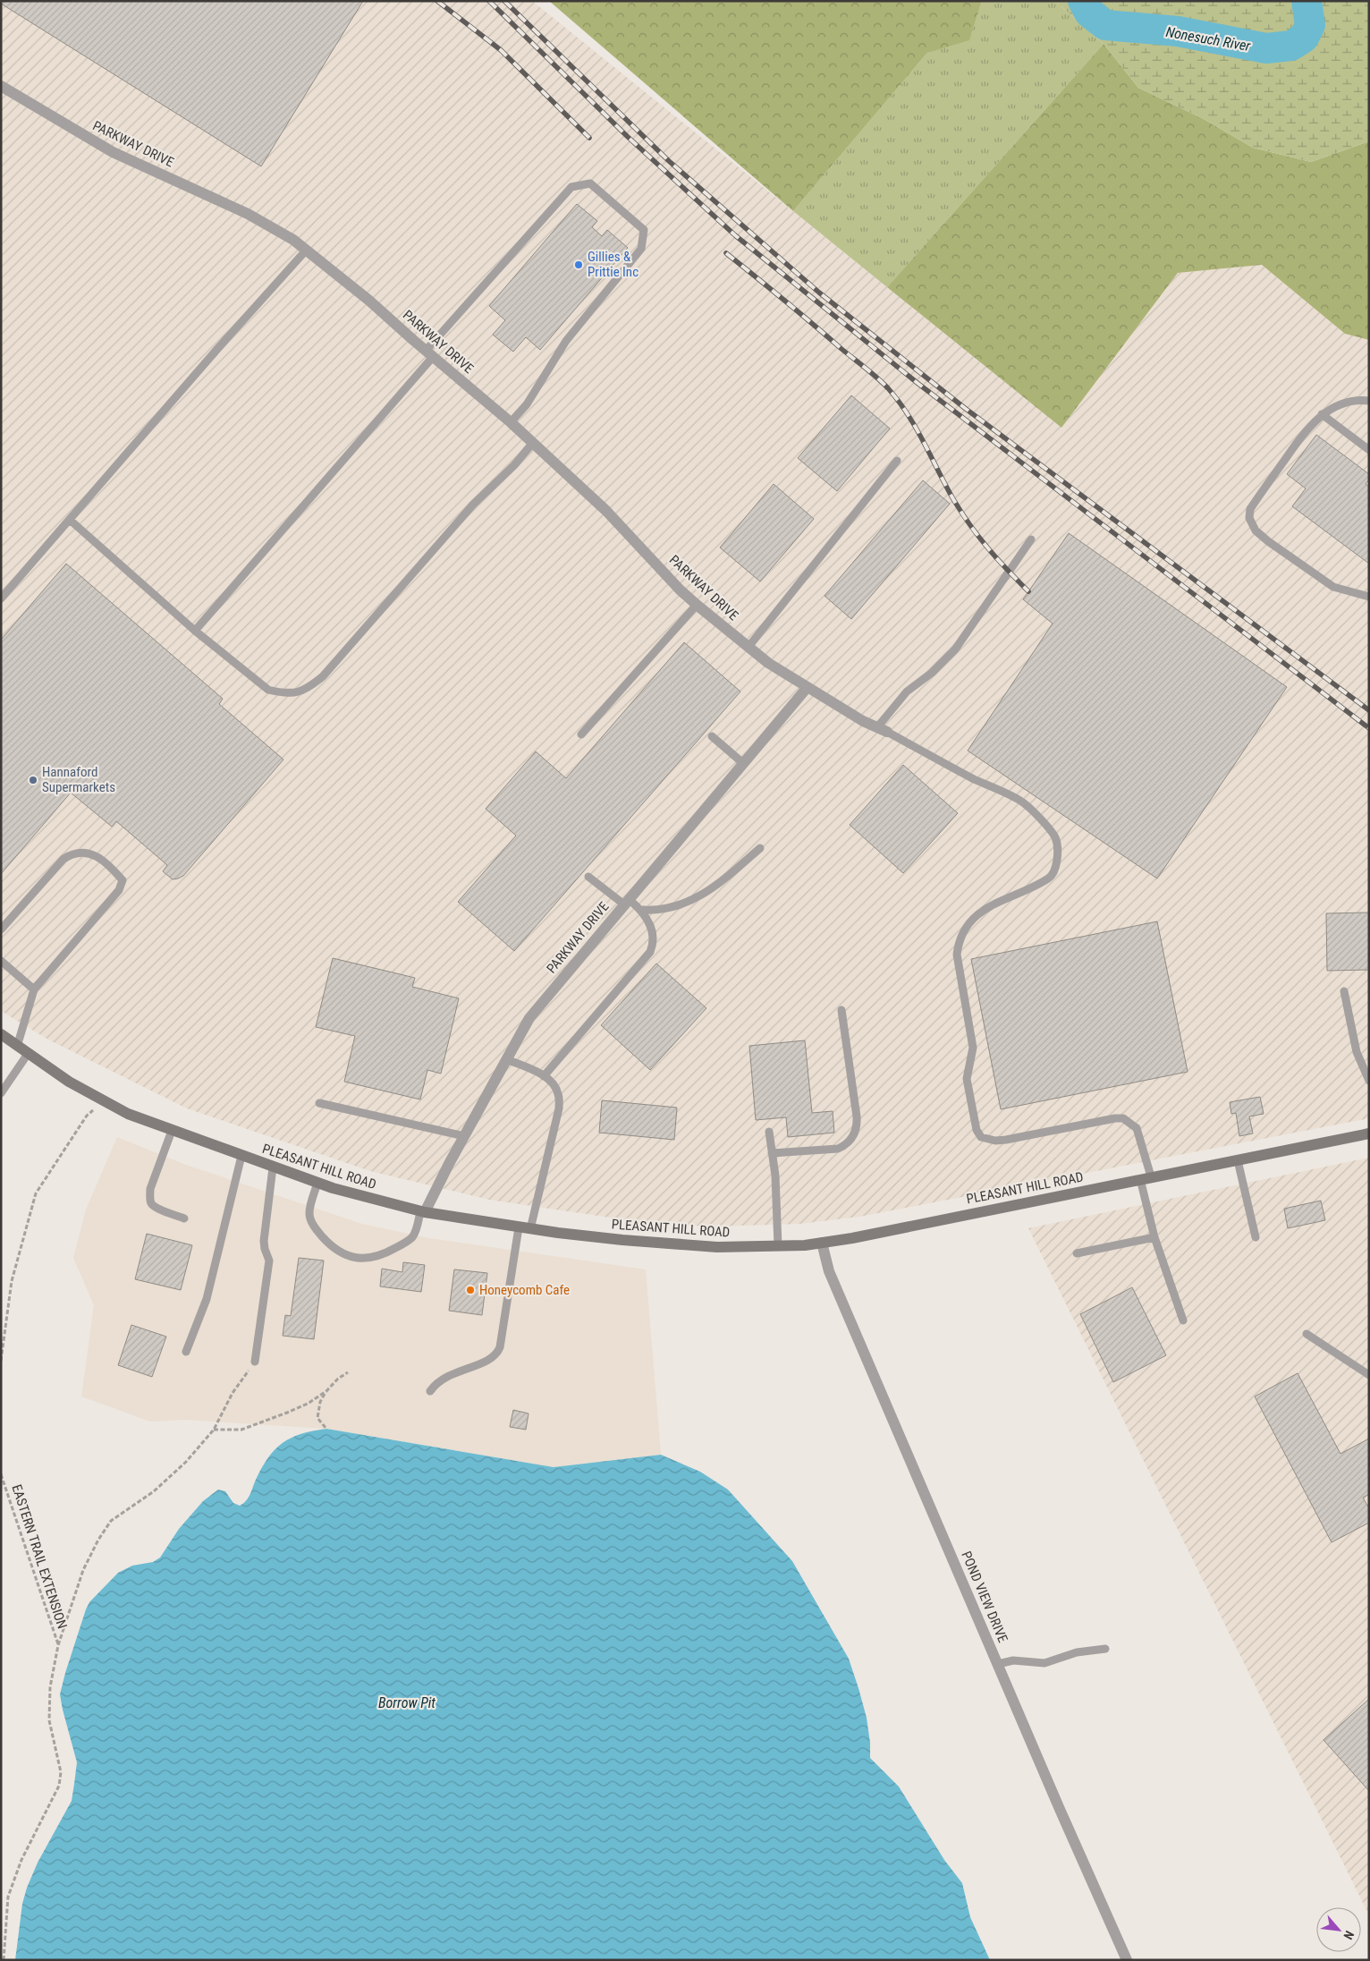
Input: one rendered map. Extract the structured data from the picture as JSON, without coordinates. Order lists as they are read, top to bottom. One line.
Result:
{"streets":{"street":["PARKWAY DRIVE","PLEASANT HILL ROAD","POND VIEW DRIVE"],"path":["EASTERN TRAIL EXTENSION"]},"crossings":[["PARKWAY DRIVE","PLEASANT HILL ROAD"],["PLEASANT HILL ROAD","POND VIEW DRIVE"]],"water":["Nonesuch River","Borrow Pit"],"places":["Gillies & Prittie Inc","Hannaford Supermarkets","Honeycomb Cafe"],"north":"bottom right"}
